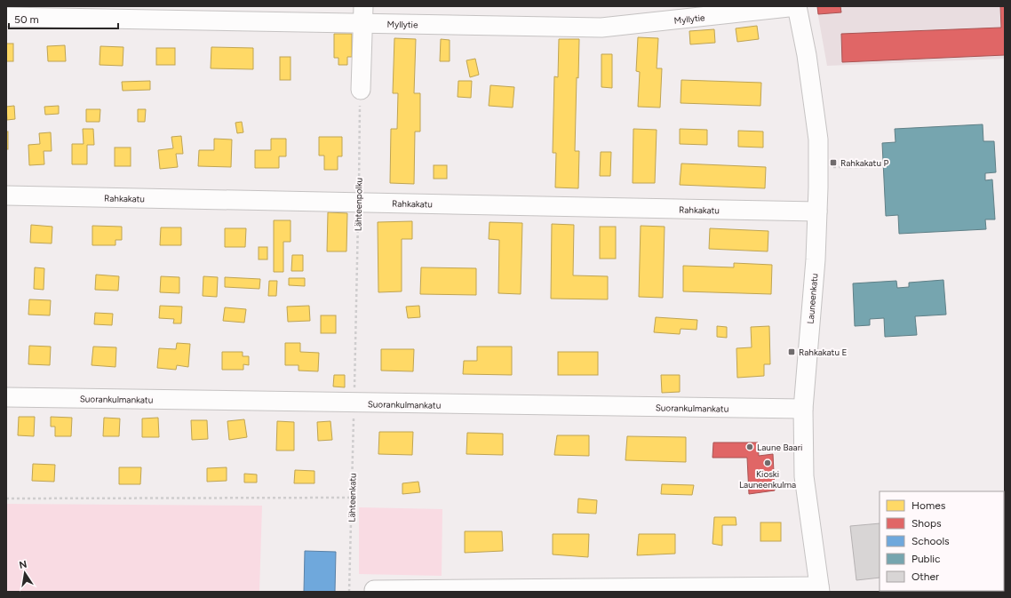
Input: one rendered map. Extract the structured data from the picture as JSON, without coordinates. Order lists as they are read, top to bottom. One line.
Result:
{"streets":{"street":["Myllytie","Rahkakatu","Launeenkatu","Suorankulmankatu"],"path":["Lähteenpolku","Lähteenkatu"]},"crossings":[["Myllytie","Launeenkatu"],["Rahkakatu","Lähteenpolku"],["Rahkakatu","Launeenkatu"],["Lähteenpolku","Suorankulmankatu"],["Lähteenpolku","Lähteenkatu"],["Launeenkatu","Suorankulmankatu"],["Suorankulmankatu","Lähteenkatu"]],"places":{"transit":["Rahkakatu P","Rahkakatu E"],"other":["Laune Baari","Kioski Launeenkulma"]},"legend":["Homes","Shops","Schools","Public","Other"],"scale_bar":"50 m","north":"top"}
